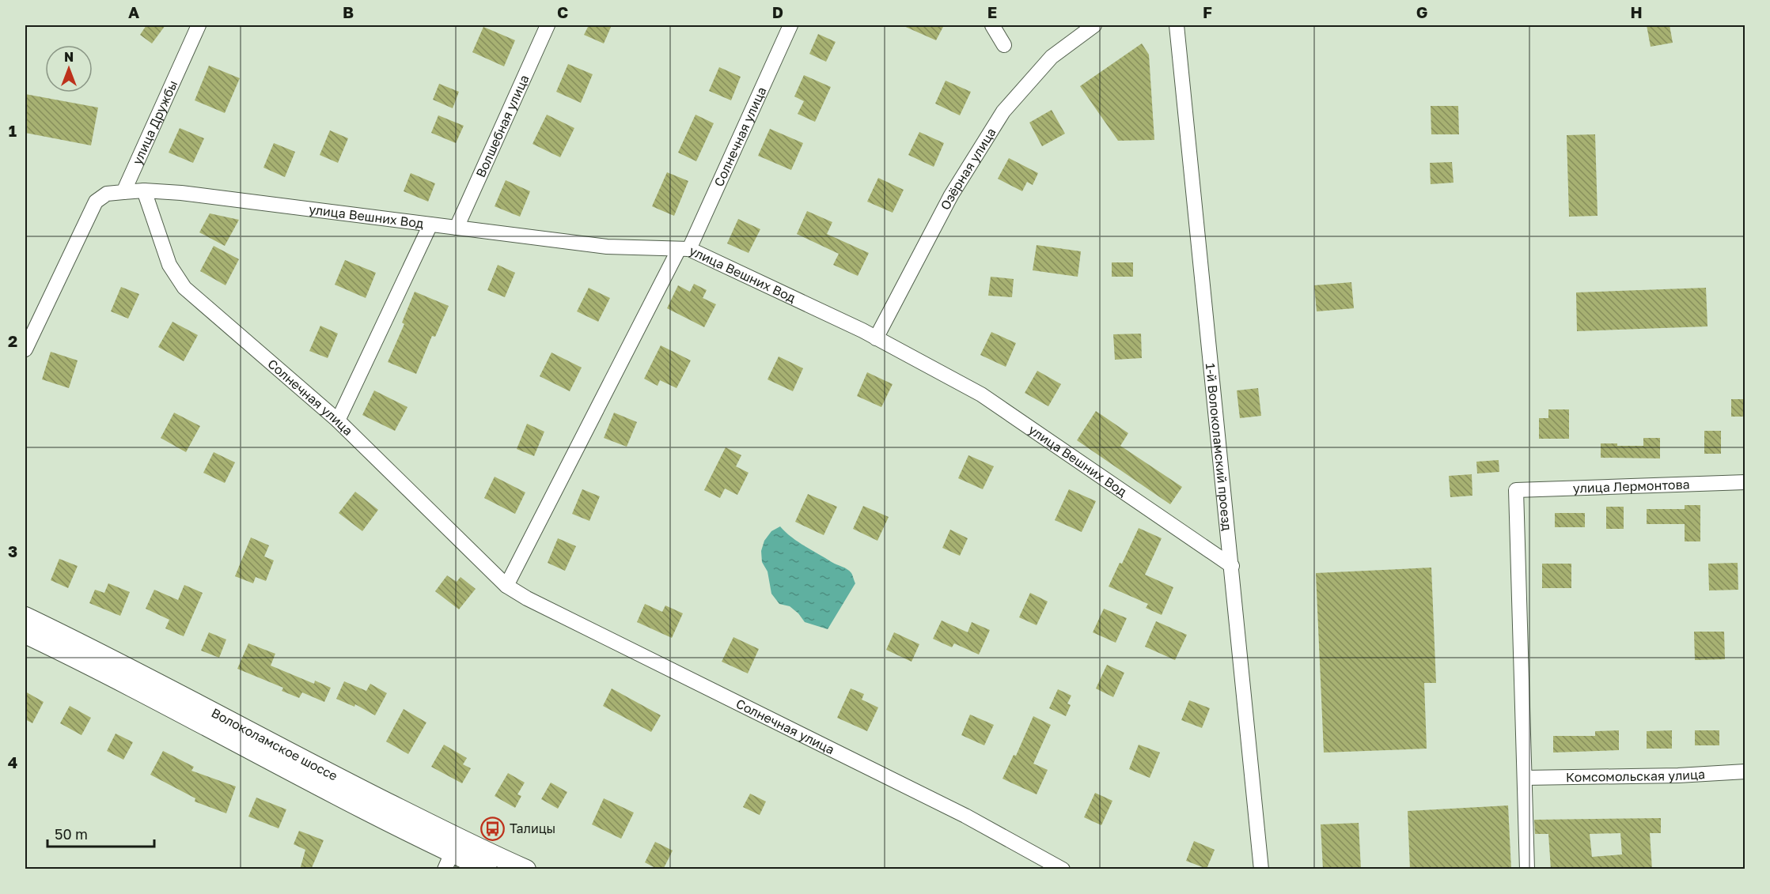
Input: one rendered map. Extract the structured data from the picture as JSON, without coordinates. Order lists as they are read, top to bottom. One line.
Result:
{"streets":{"main road":["Волоколамское шоссе"],"street":["улица Дружбы","Волшебная улица","Солнечная улица","Озёрная улица","улица Вешних Вод","1-й Волоколамский проезд","улица Лермонтова","Комсомольская улица"]},"crossings":[["улица Дружбы","улица Вешних Вод"],["Волшебная улица","улица Вешних Вод"],["Солнечная улица","улица Вешних Вод"],["Озёрная улица","улица Вешних Вод"],["улица Вешних Вод","1-й Волоколамский проезд"],["улица Лермонтова","Комсомольская улица"]],"places":{"bus stop":["Талицы"]},"scale_bar":"50 m","north":"top","grid":{"columns":["A","B","C","D","E","F","G","H"],"rows":["1","2","3","4"]}}
